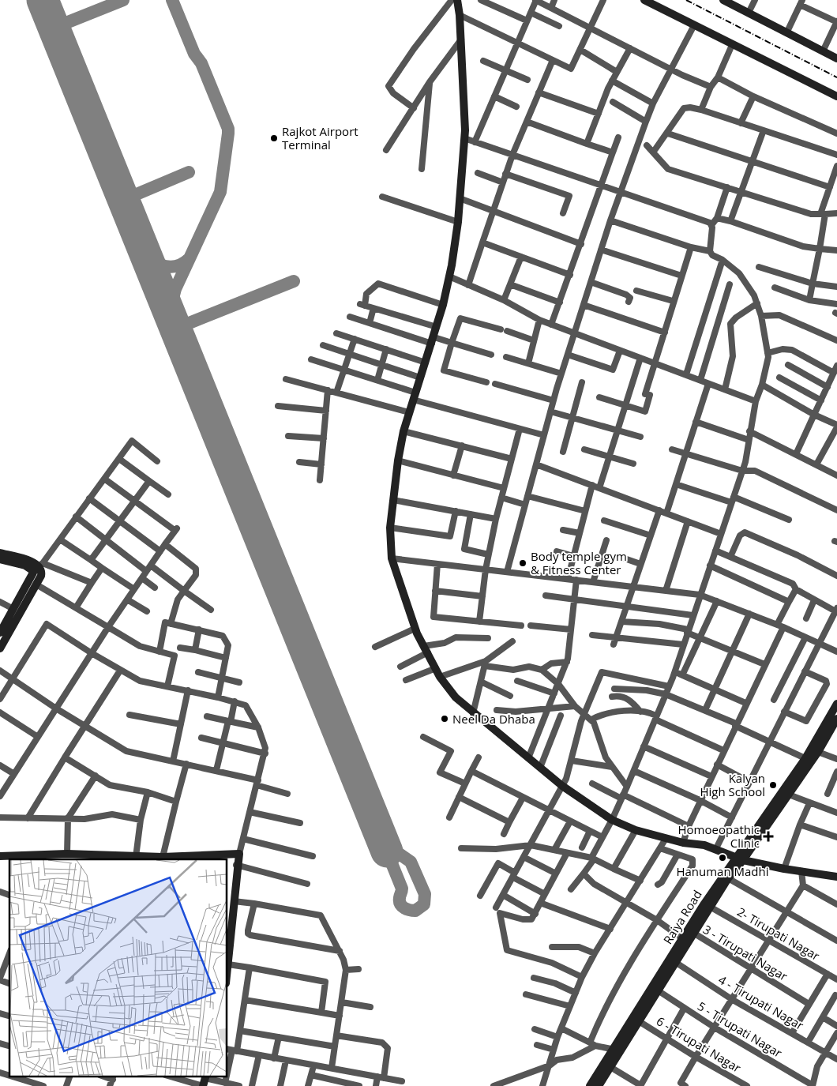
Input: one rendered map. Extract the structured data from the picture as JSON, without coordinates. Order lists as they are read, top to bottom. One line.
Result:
{"streets":{"street":["Raiya Road","2- Tirupati Nagar","3 - Tirupati Nagar","4 - Tirupati Nagar","5 - Tirupati Nagar","6 - Tirupati Nagar"]},"crossings":[["Raiya Road","2- Tirupati Nagar"],["Raiya Road","3 - Tirupati Nagar"],["Raiya Road","4 - Tirupati Nagar"],["Raiya Road","5 - Tirupati Nagar"],["Raiya Road","6 - Tirupati Nagar"]],"places":{"other":["Rajkot Airport Terminal","Body temple gym & Fitness Center","Neel Da Dhaba","Kalyan High School","Hanuman Madhi"],"health":["Homoeopathic Clinic"]}}
